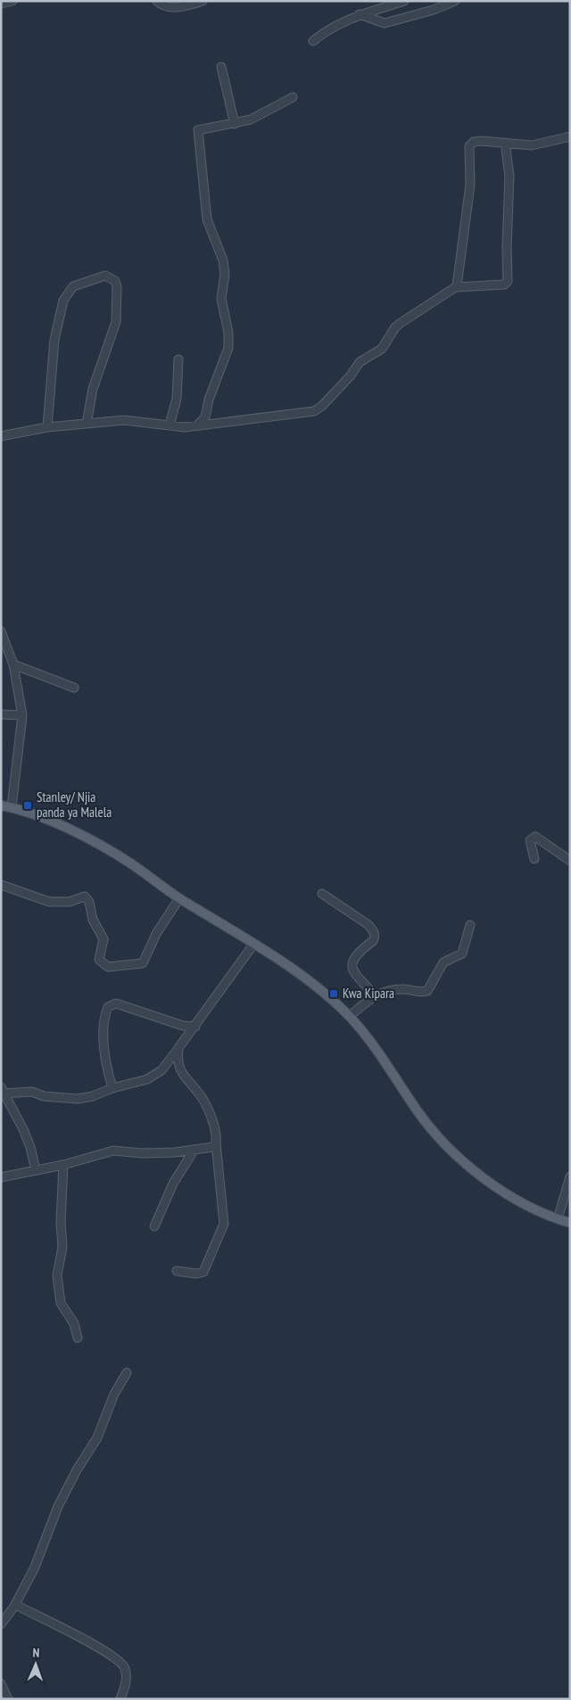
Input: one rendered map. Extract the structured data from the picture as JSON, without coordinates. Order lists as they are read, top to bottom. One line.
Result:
{"places":{"transit":["Stanley/ Njia panda ya Malela","Kwa Kipara"]},"north":"top"}
